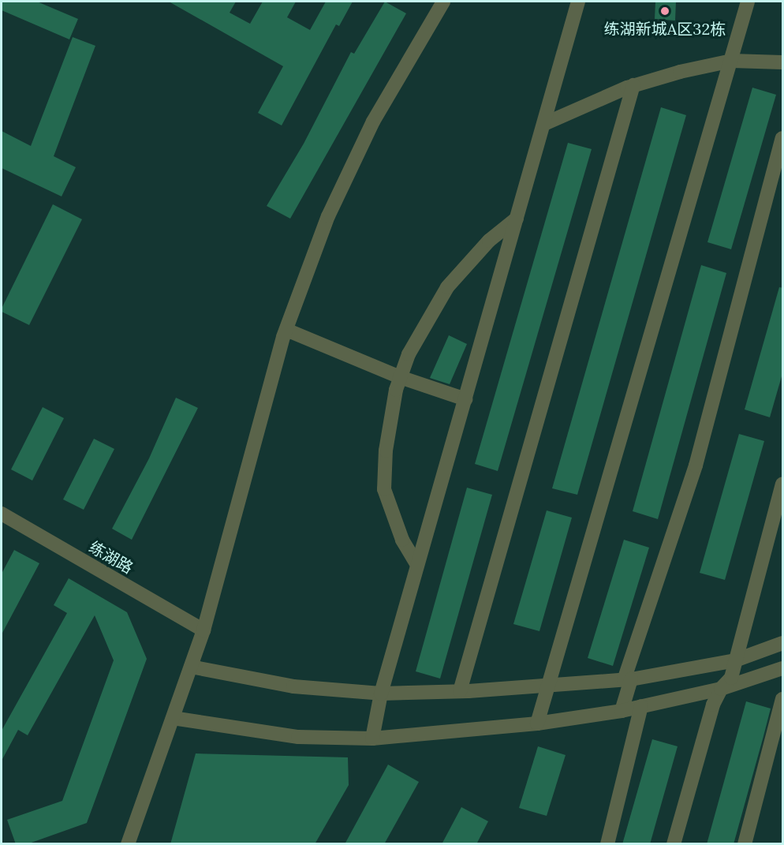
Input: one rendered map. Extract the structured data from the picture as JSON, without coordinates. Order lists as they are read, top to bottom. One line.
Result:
{"streets":{"street":["练湖路"]},"places":["练湖新城A区32栋"]}
